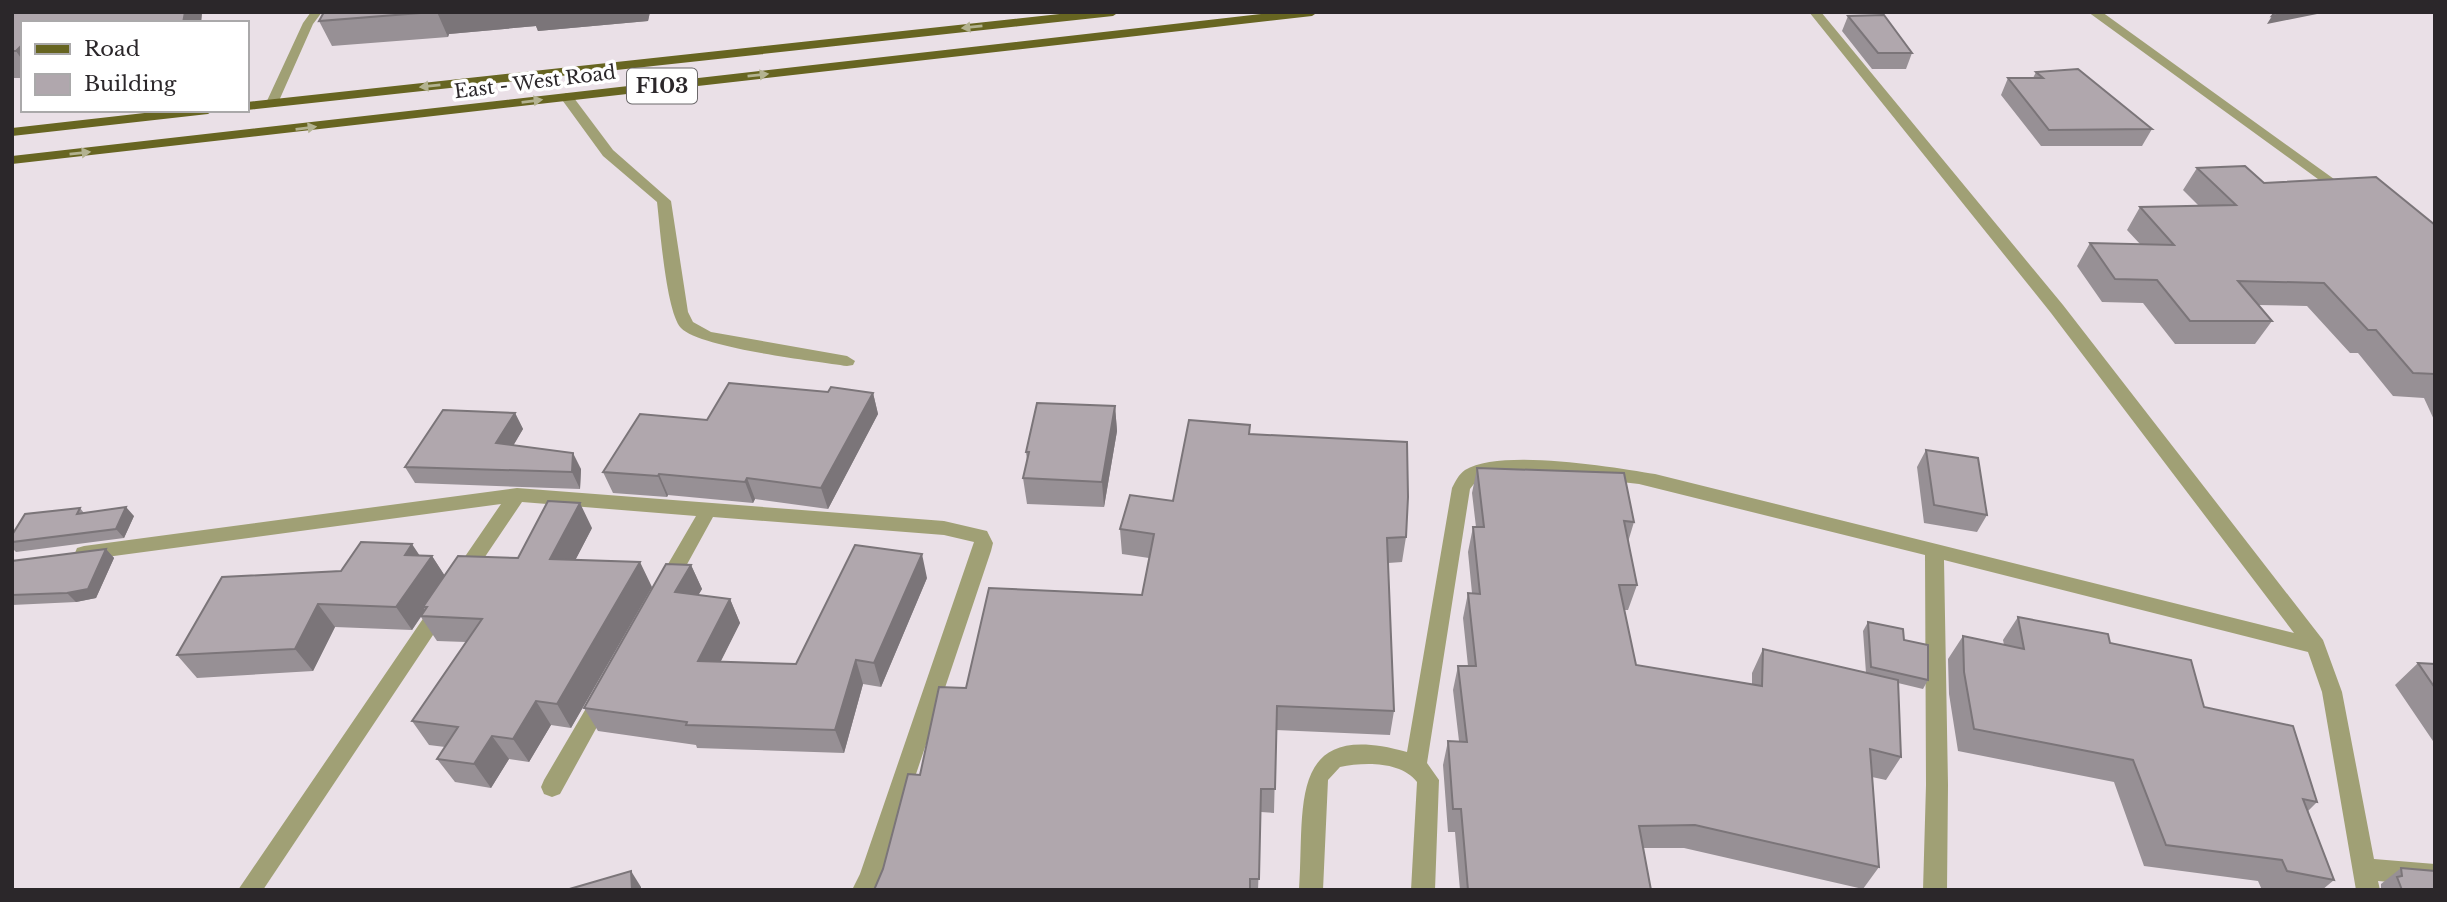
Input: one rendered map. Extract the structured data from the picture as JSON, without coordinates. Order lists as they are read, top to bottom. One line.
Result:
{"streets":{"main road":["East - West Road","F103"]},"legend":["Road","Building"]}
